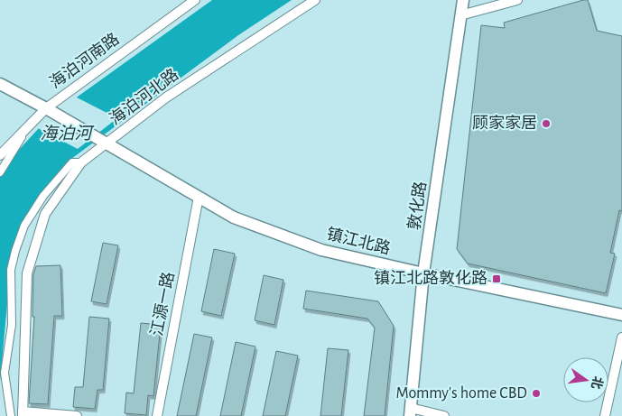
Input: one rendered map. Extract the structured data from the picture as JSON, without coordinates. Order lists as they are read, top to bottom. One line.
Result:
{"streets":{"street":["海泊河南路","海泊河北路","敦化路","镇江北路","江源一路"]},"crossings":[["海泊河南路","镇江北路"],["海泊河北路","镇江北路"],["敦化路","镇江北路"],["镇江北路","江源一路"]],"water":["海泊河"],"places":{"other":["顾家家居","Mommy's home CBD"],"transit":["镇江北路敦化路"]},"north":"right"}
